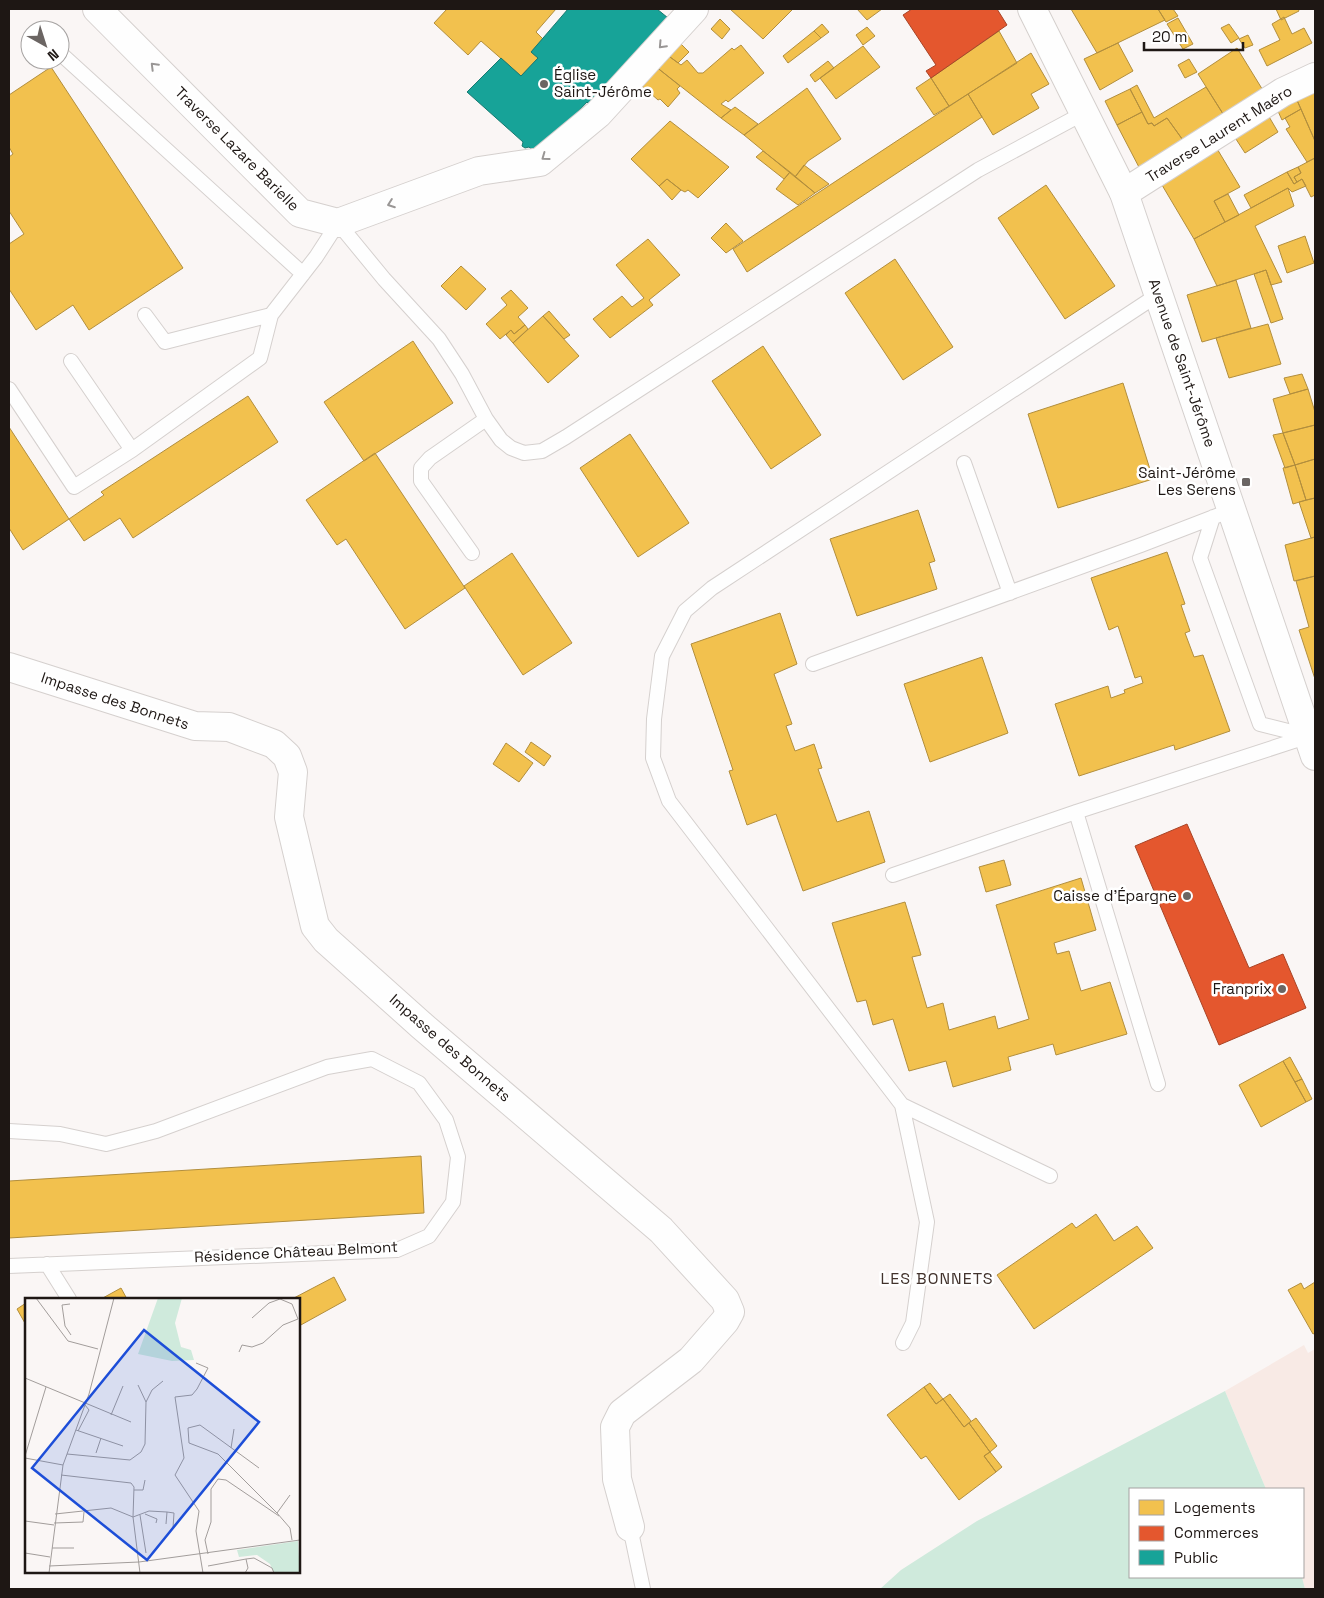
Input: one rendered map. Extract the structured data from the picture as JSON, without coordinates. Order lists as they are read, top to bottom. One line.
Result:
{"streets":{"street":["Traverse Laurent Maéro","Traverse Lazare Barielle","Avenue de Saint-Jérôme","Impasse des Bonnets"],"lane":["Résidence Château Belmont"]},"crossings":[["Traverse Laurent Maéro","Avenue de Saint-Jérôme"]],"one_way":["Traverse Lazare Barielle"],"districts":["LES BONNETS"],"places":{"other":["Église Saint-Jérôme","Caisse d'Épargne","Franprix"],"transit":["Saint-Jérôme Les Serens"]},"legend":["Logements","Commerces","Public"],"scale_bar":"20 m","north":"bottom right"}
